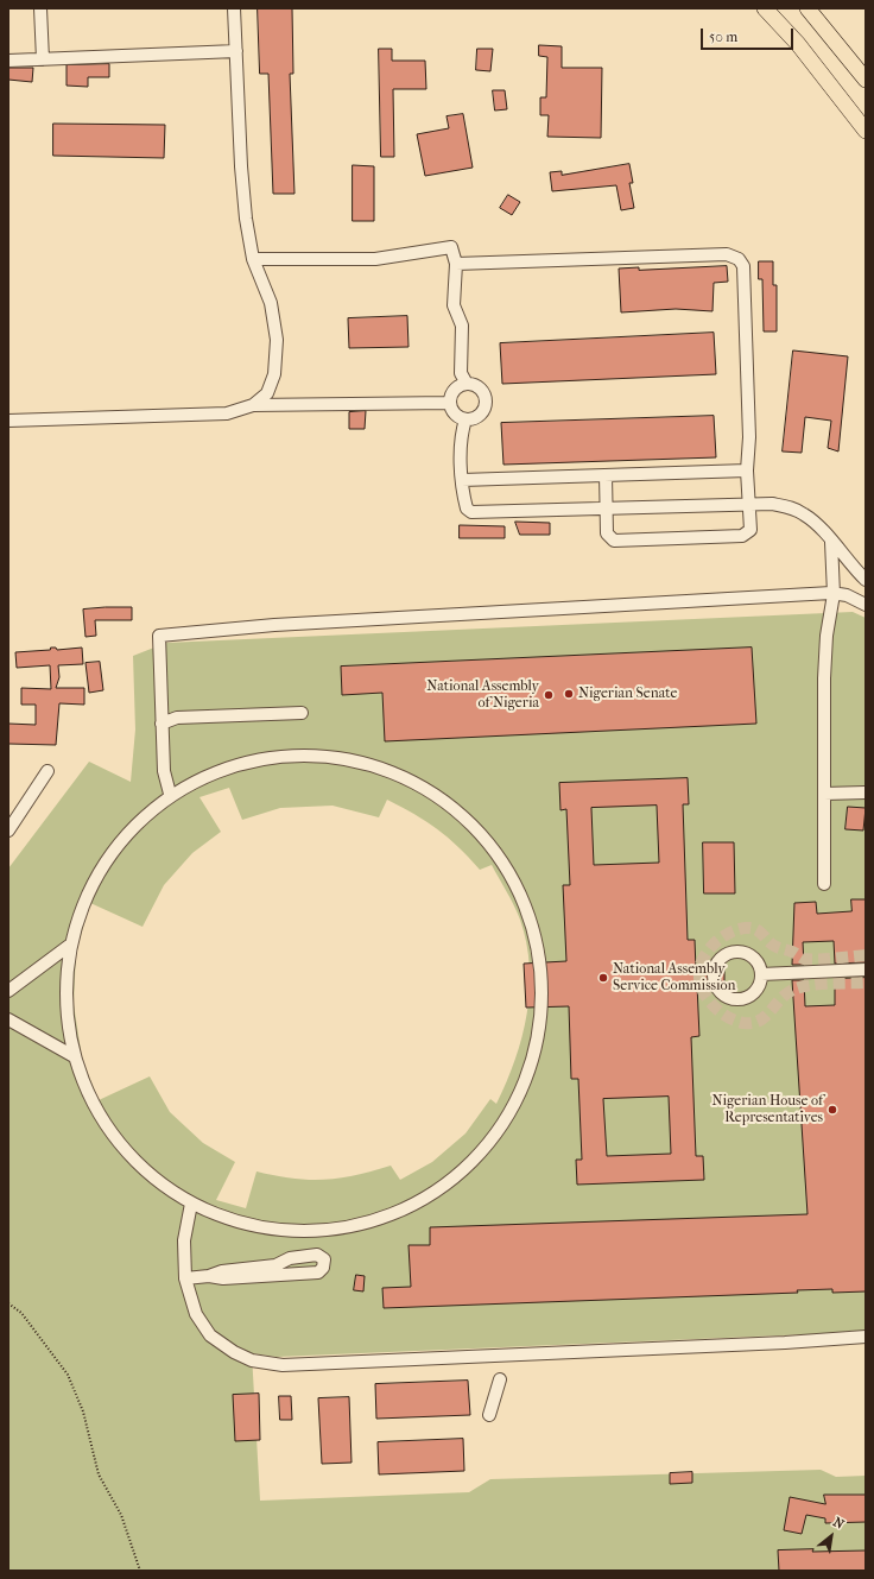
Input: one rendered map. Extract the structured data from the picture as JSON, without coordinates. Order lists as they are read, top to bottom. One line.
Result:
{"places":["Nigerian Senate","National Assembly of Nigeria","National Assembly Service Commission","Nigerian House of Representatives"],"scale_bar":"50 m","north":"top right"}
